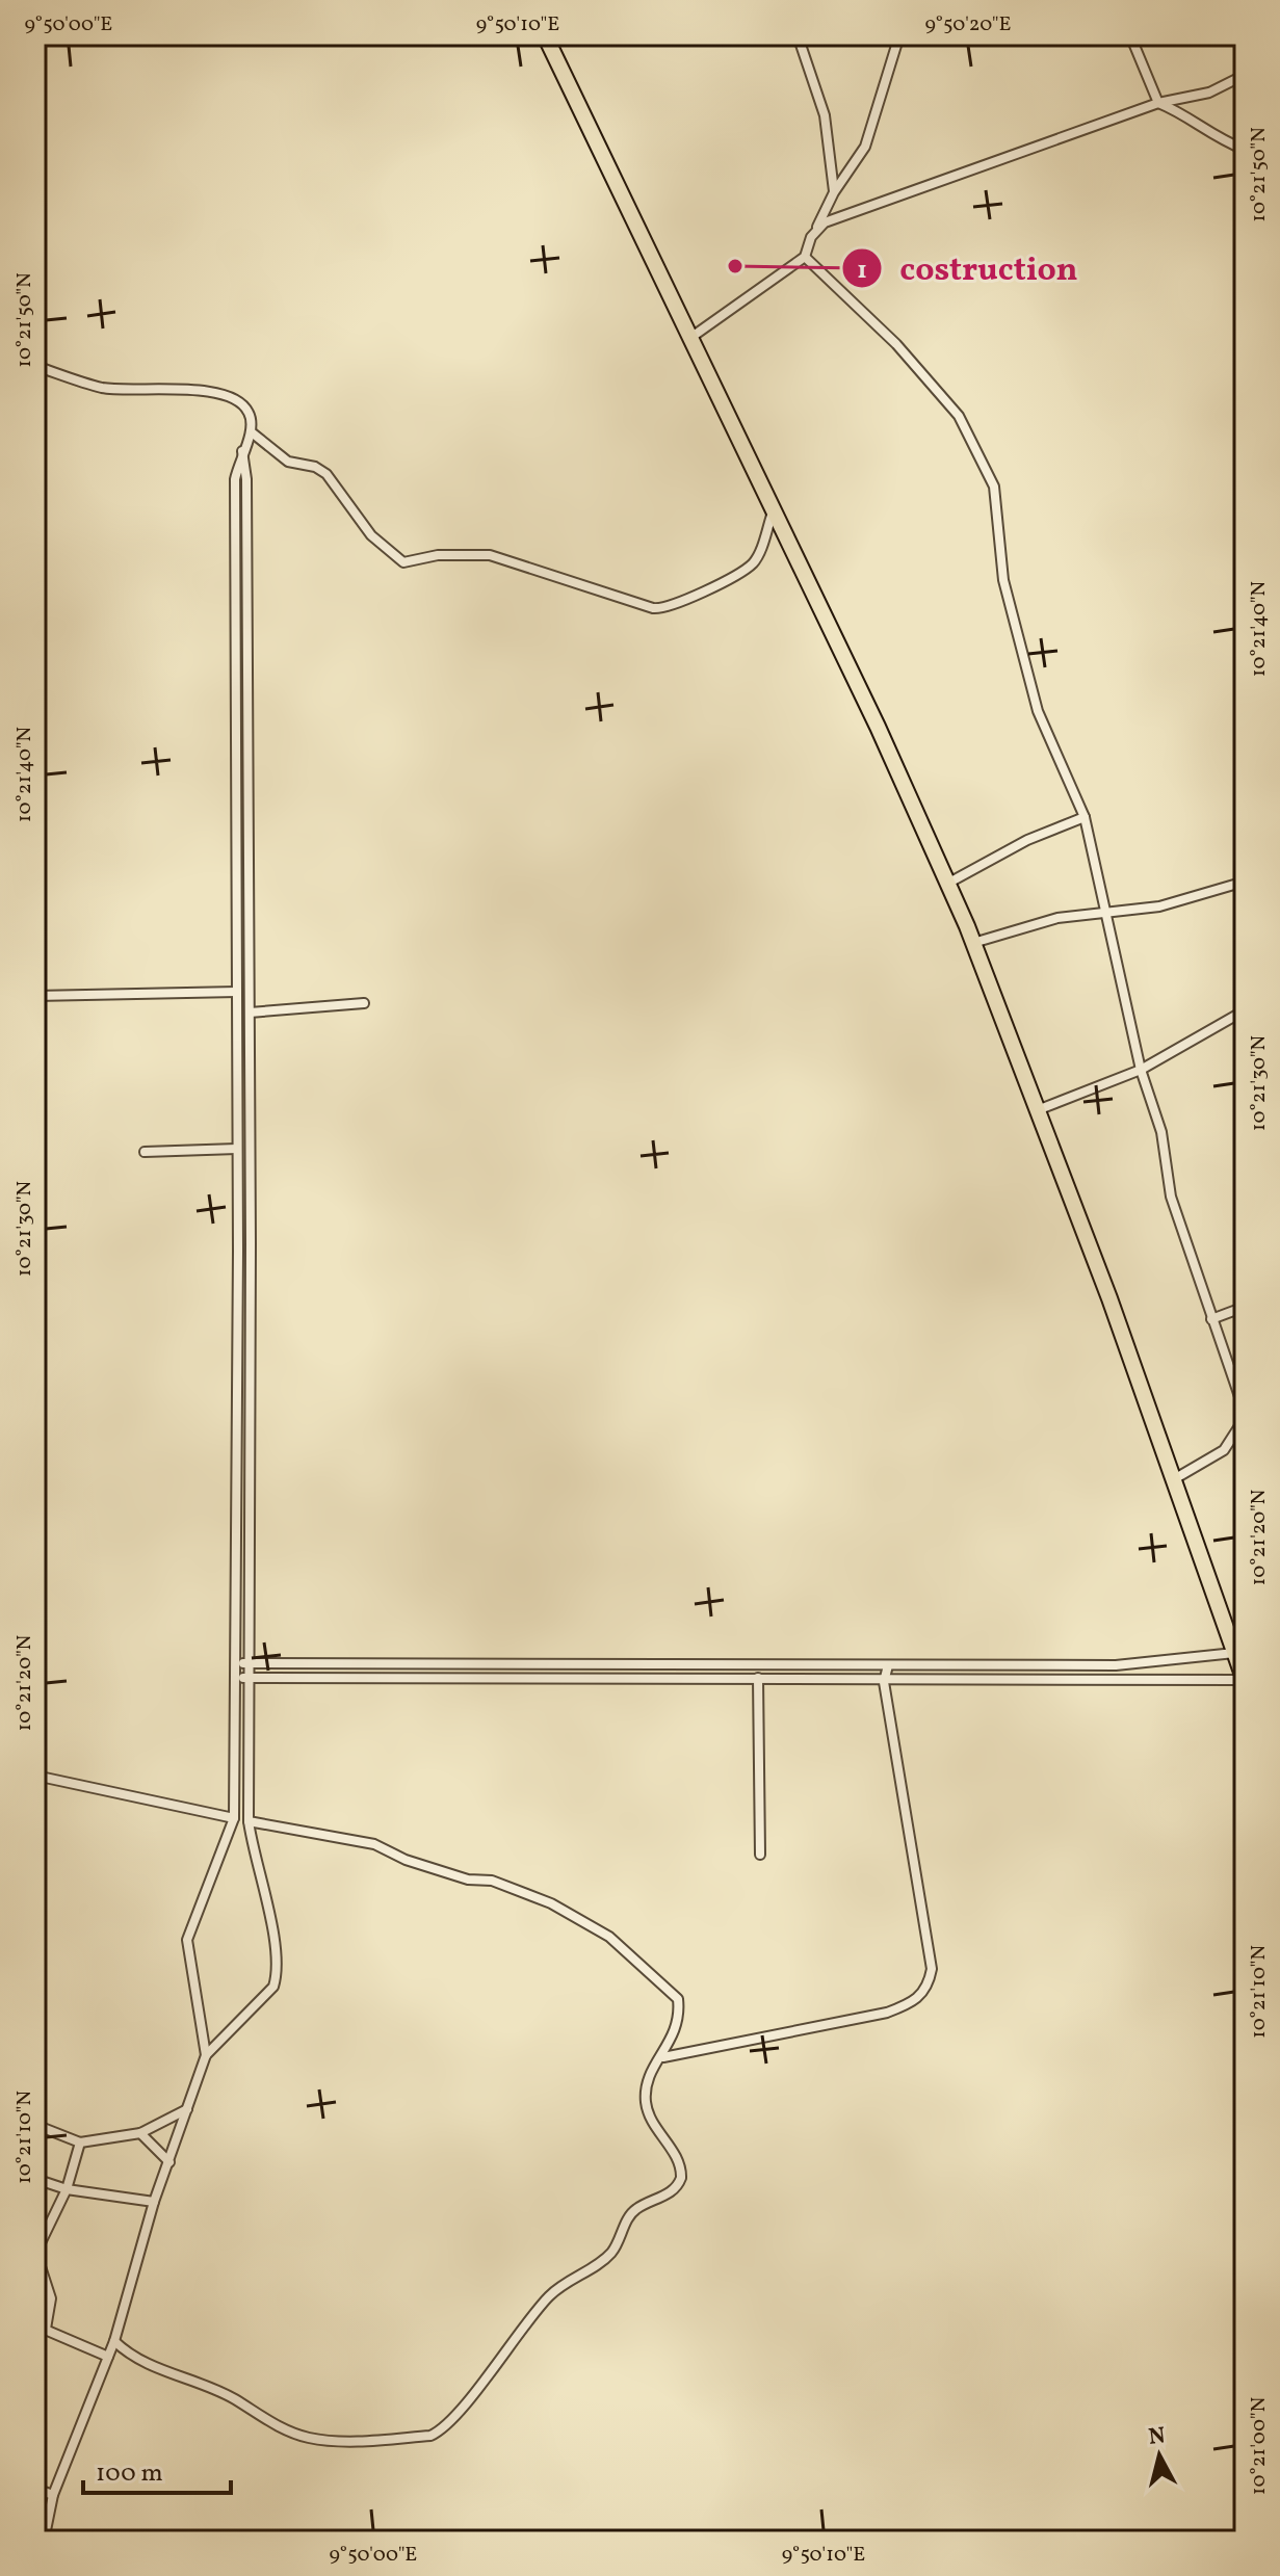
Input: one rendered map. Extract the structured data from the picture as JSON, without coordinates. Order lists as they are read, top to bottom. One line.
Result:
{"places":["costruction"],"scale_bar":"100 m","north":"top","coordinates":["9°50'00\"E","9°50'10\"E","9°50'20\"E","10°21'50\"N","10°21'40\"N","10°21'30\"N","10°21'20\"N","10°21'10\"N","10°21'00\"N"]}
